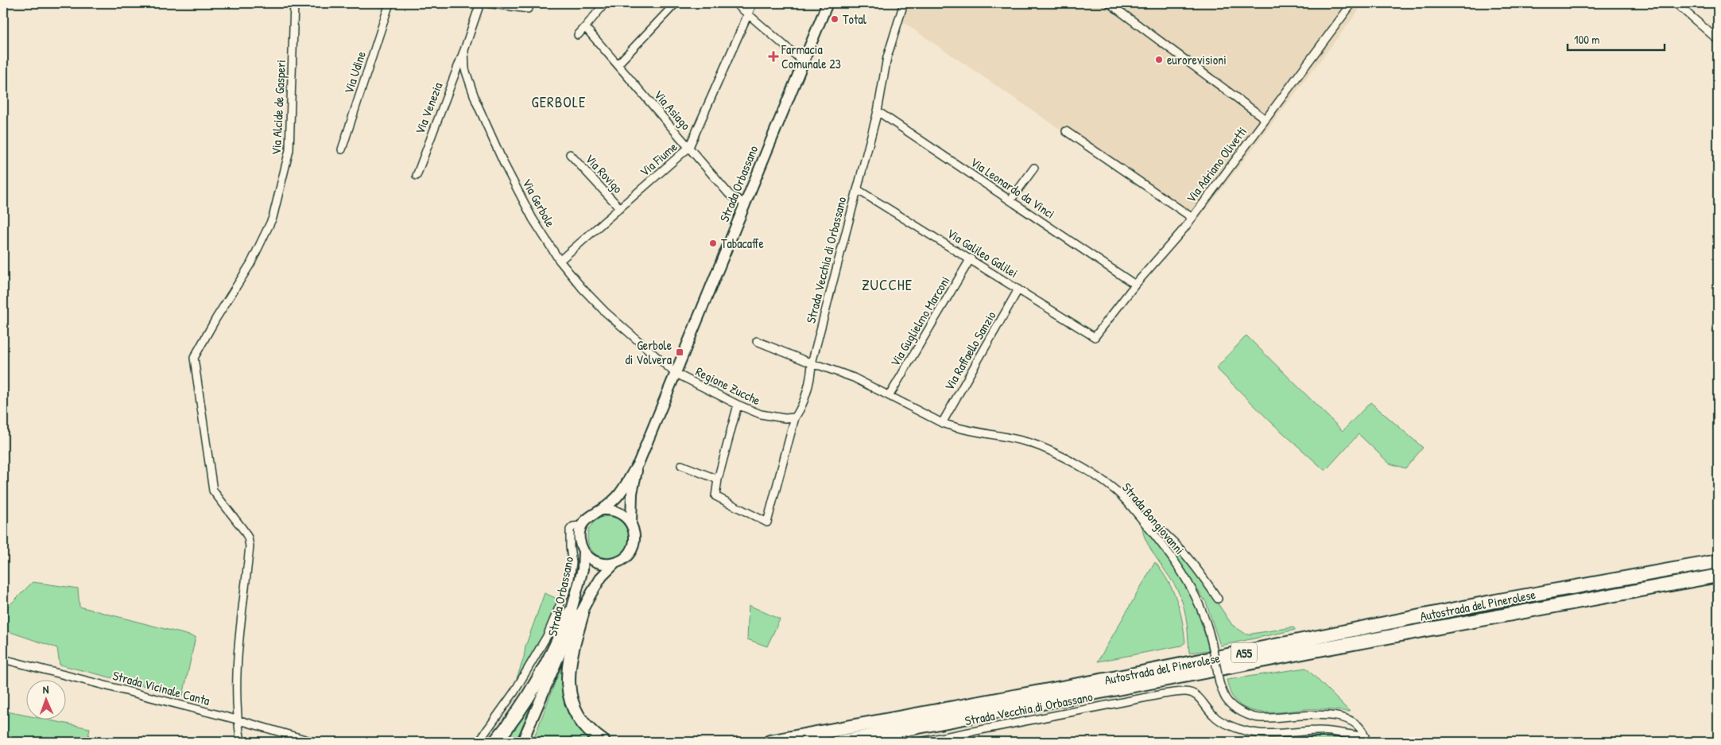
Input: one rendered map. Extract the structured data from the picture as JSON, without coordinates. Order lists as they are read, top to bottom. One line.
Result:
{"streets":{"highway":["Autostrada del Pinerolese","A55"],"main road":["Strada Orbassano"],"street":["Via Udine","Via Alcide de Gasperi","Via Venezia","Via Asiago","Via Fiume","Via Adriano Olivetti","Via Rovigo","Via Leonardo da Vinci","Via Gerbole","Via Galileo Galilei","Strada Vecchia di Orbassano","Via Guglielmo Marconi","Via Raffaello Sanzio","Regione Zucche","Strada Bongiovanni","Strada Vicinale Canta"]},"crossings":[["Via Alcide de Gasperi","Strada Vicinale Canta"],["Via Venezia","Via Gerbole"],["Via Asiago","Via Fiume"],["Via Asiago","Strada Orbassano"],["Via Fiume","Via Rovigo"],["Via Fiume","Via Gerbole"],["Via Adriano Olivetti","Via Leonardo da Vinci"],["Via Adriano Olivetti","Via Galileo Galilei"],["Strada Orbassano","Via Gerbole"],["Strada Orbassano","Regione Zucche"],["Via Leonardo da Vinci","Strada Vecchia di Orbassano"],["Via Gerbole","Regione Zucche"],["Via Galileo Galilei","Strada Vecchia di Orbassano"],["Via Galileo Galilei","Via Guglielmo Marconi"],["Via Galileo Galilei","Via Raffaello Sanzio"],["Strada Vecchia di Orbassano","Regione Zucche"],["Strada Vecchia di Orbassano","Strada Bongiovanni"],["Via Guglielmo Marconi","Strada Bongiovanni"],["Via Raffaello Sanzio","Strada Bongiovanni"]],"districts":["GERBOLE","ZUCCHE"],"places":{"other":["Total","eurorevisioni","Tabacaffe"],"health":["Farmacia Comunale 23"],"transit":["Gerbole di Volvera"]},"scale_bar":"100 m","north":"top"}
